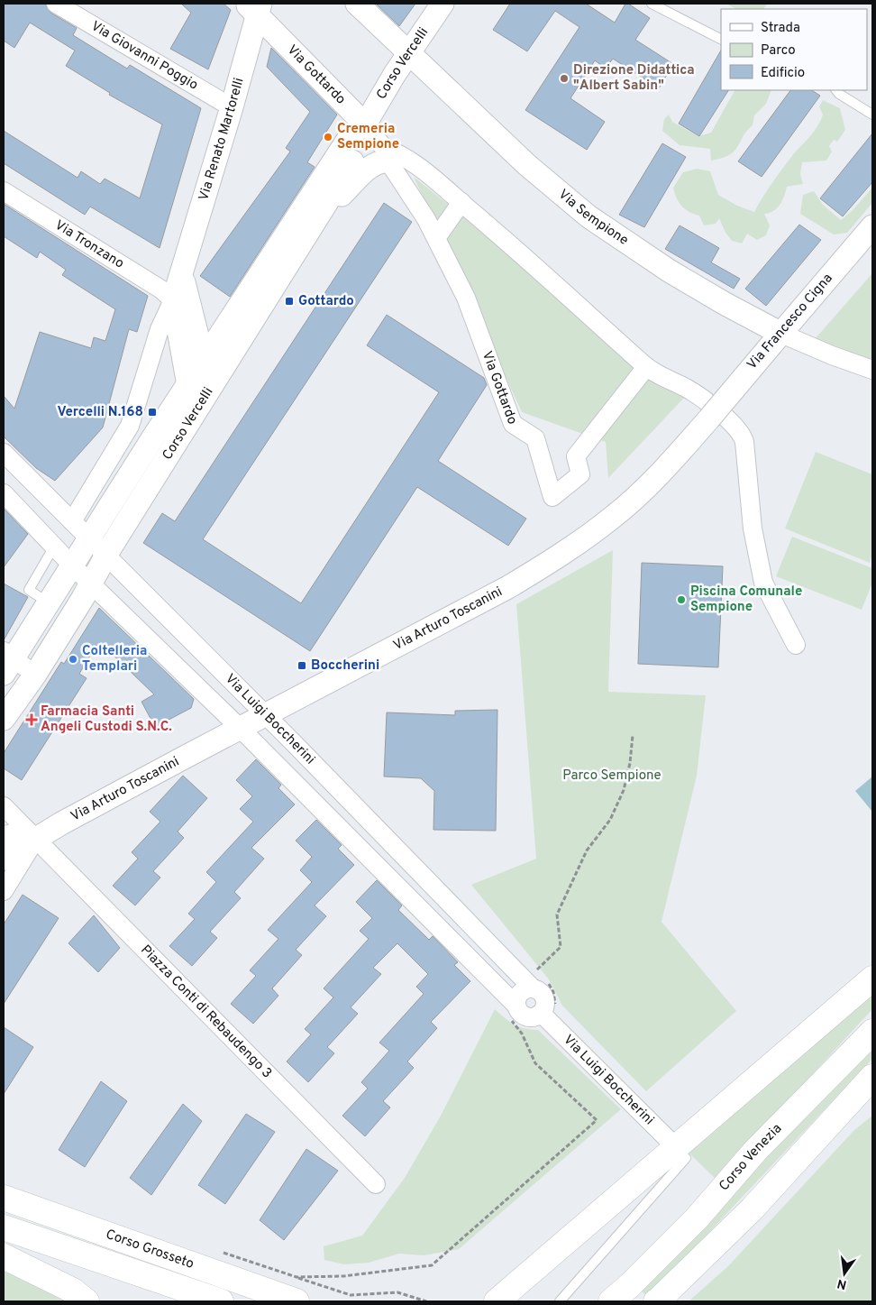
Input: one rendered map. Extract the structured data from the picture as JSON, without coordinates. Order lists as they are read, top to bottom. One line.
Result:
{"streets":{"main road":["Corso Venezia","Corso Grosseto"],"street":["Via Giovanni Poggio","Corso Vercelli","Via Gottardo","Via Renato Martorelli","Via Sempione","Via Tronzano","Via Francesco Cigna","Via Arturo Toscanini","Via Luigi Boccherini","Piazza Conti di Rebaudengo 3"]},"crossings":[["Via Giovanni Poggio","Via Renato Martorelli"],["Corso Vercelli","Via Gottardo"],["Corso Vercelli","Via Renato Martorelli"],["Corso Vercelli","Via Sempione"],["Corso Vercelli","Via Luigi Boccherini"],["Via Gottardo","Via Renato Martorelli"],["Via Renato Martorelli","Via Tronzano"],["Via Renato Martorelli","Via Luigi Boccherini"],["Via Sempione","Via Francesco Cigna"],["Via Francesco Cigna","Via Arturo Toscanini"],["Via Arturo Toscanini","Via Luigi Boccherini"],["Via Arturo Toscanini","Piazza Conti di Rebaudengo 3"]],"parks":["Parco Sempione"],"places":{"other":["Direzione Didattica \"Albert Sabin\"","Cremeria Sempione","Piscina Comunale Sempione","Coltelleria Templari"],"transit":["Gottardo","Vercelli N.168","Boccherini"],"health":["Farmacia Santi Angeli Custodi S.N.C."]},"legend":["Strada","Parco","Edificio"],"north":"bottom"}
